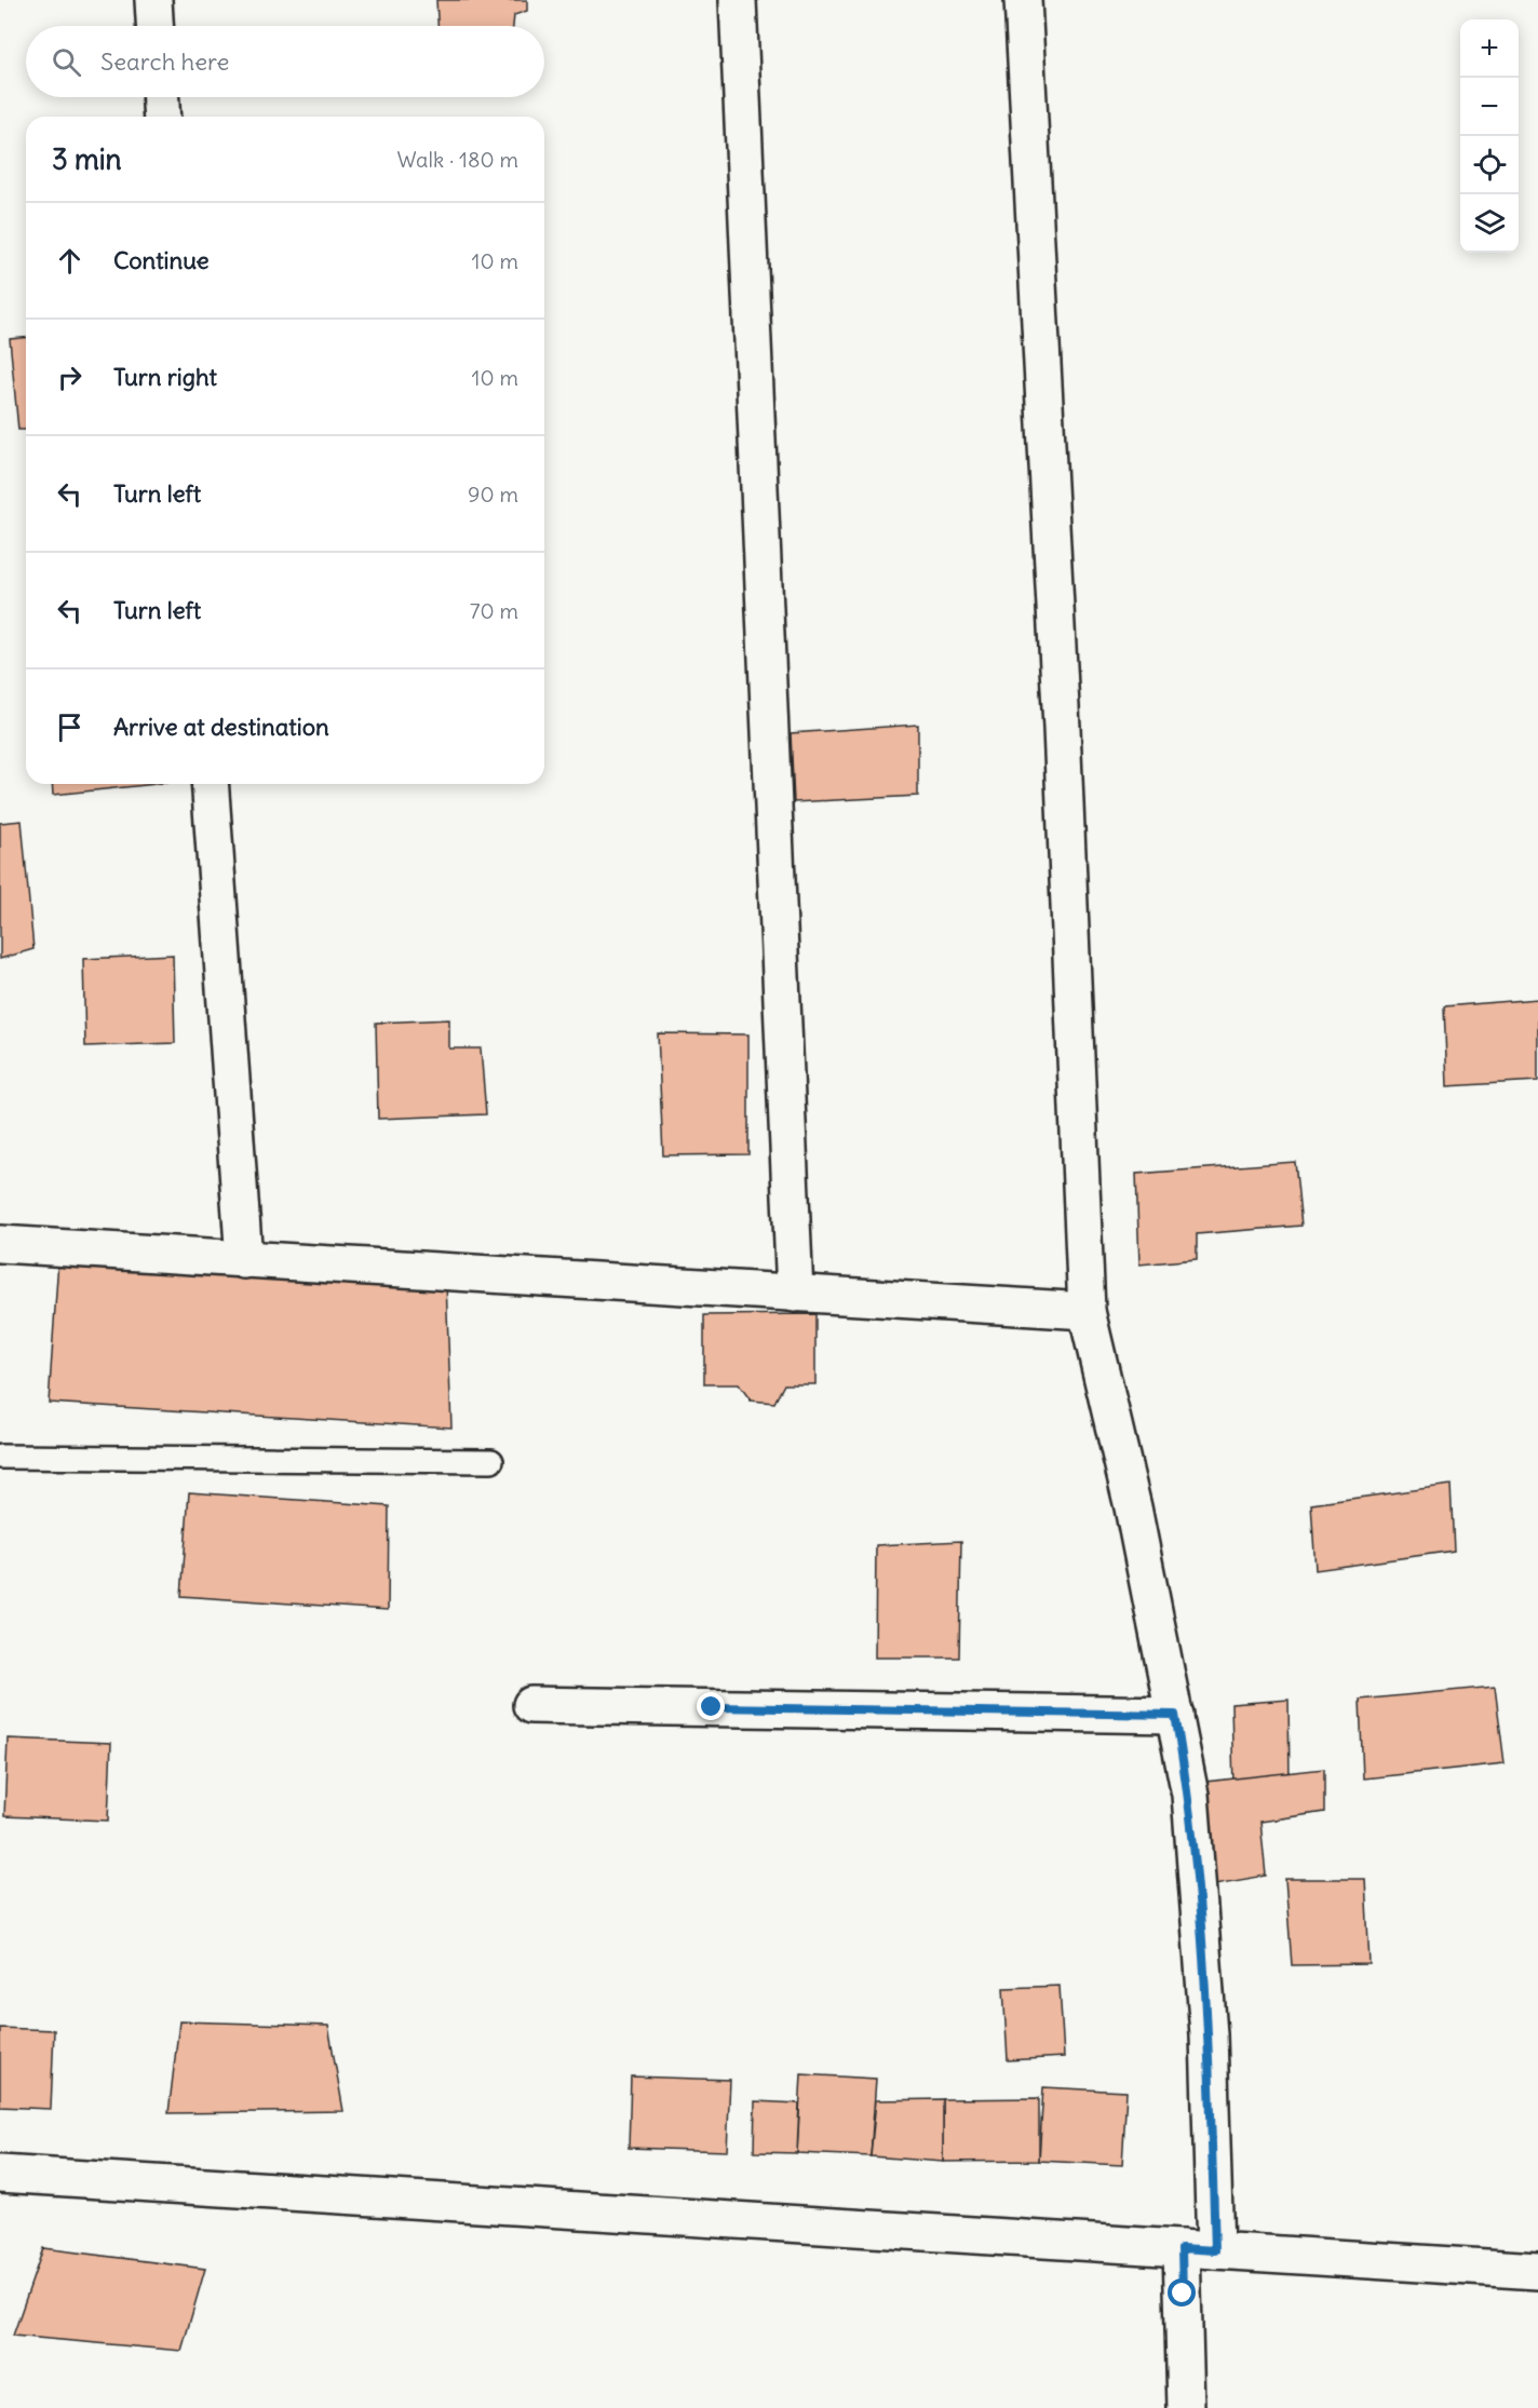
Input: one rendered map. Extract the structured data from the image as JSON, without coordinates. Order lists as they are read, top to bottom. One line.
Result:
{"page":{"map_buttons":["+","−"],"search":"Search here","heading":["3 min","Walk · 180 m"],"list":[["Continue","10 m"],["Turn right","10 m"],["Turn left","90 m"],["Turn left","70 m"],"Arrive at destination"]}}
